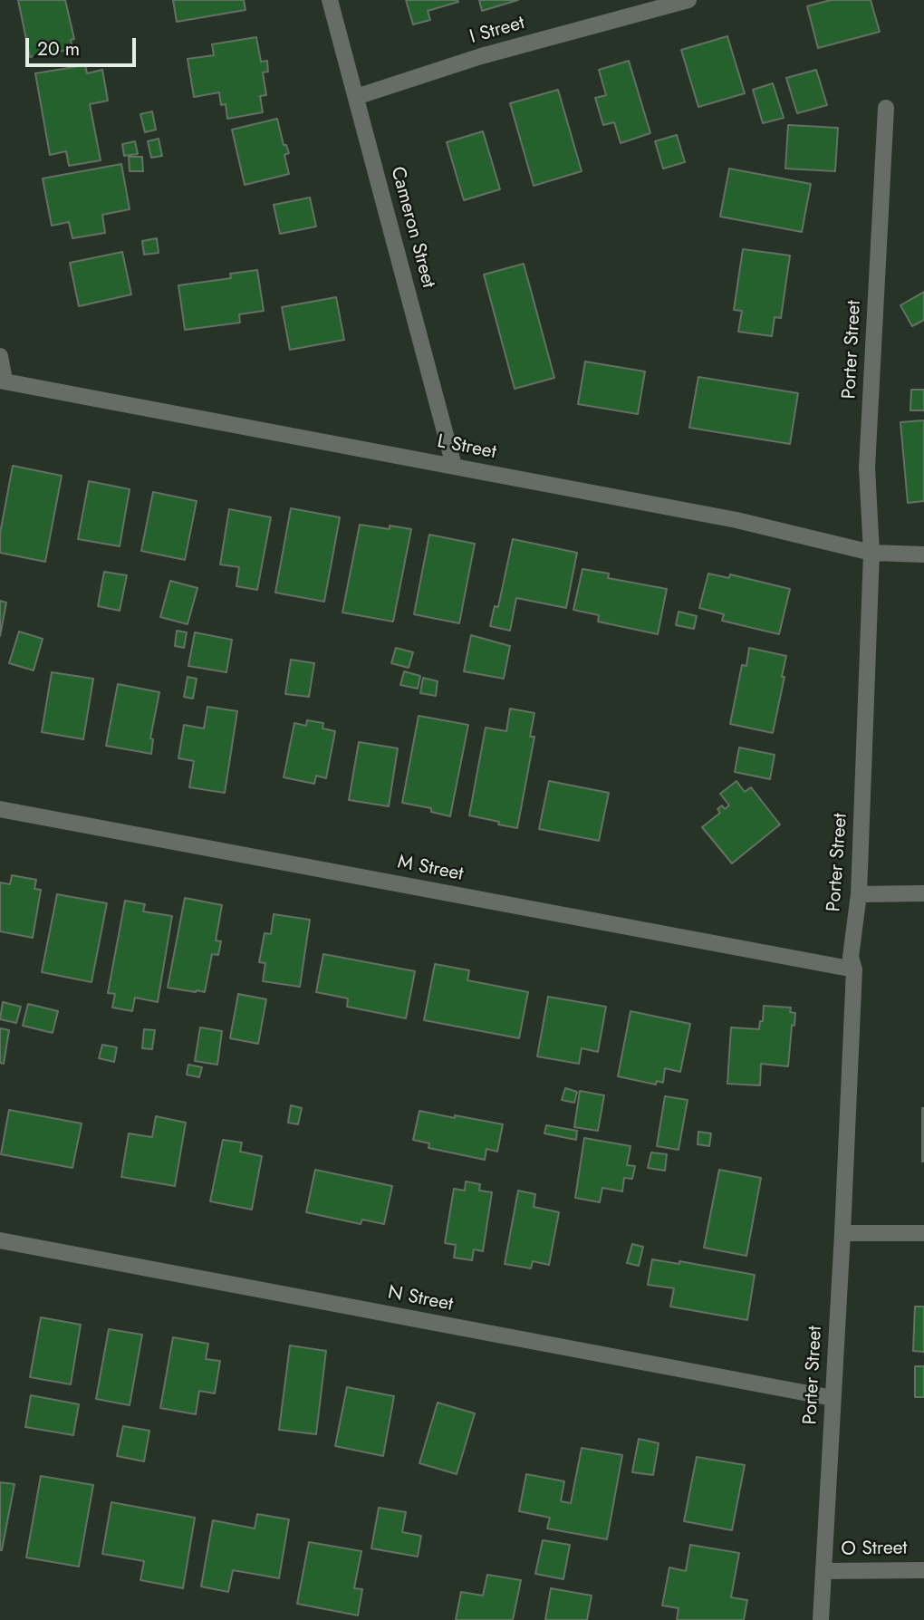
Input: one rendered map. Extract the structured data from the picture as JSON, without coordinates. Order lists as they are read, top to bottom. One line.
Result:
{"streets":{"street":["I Street","Cameron Street","Porter Street","L Street","M Street","N Street","O Street"]},"crossings":[["I Street","Cameron Street"],["Cameron Street","L Street"],["Porter Street","L Street"],["Porter Street","M Street"],["Porter Street","N Street"],["Porter Street","O Street"]],"scale_bar":"20 m"}
